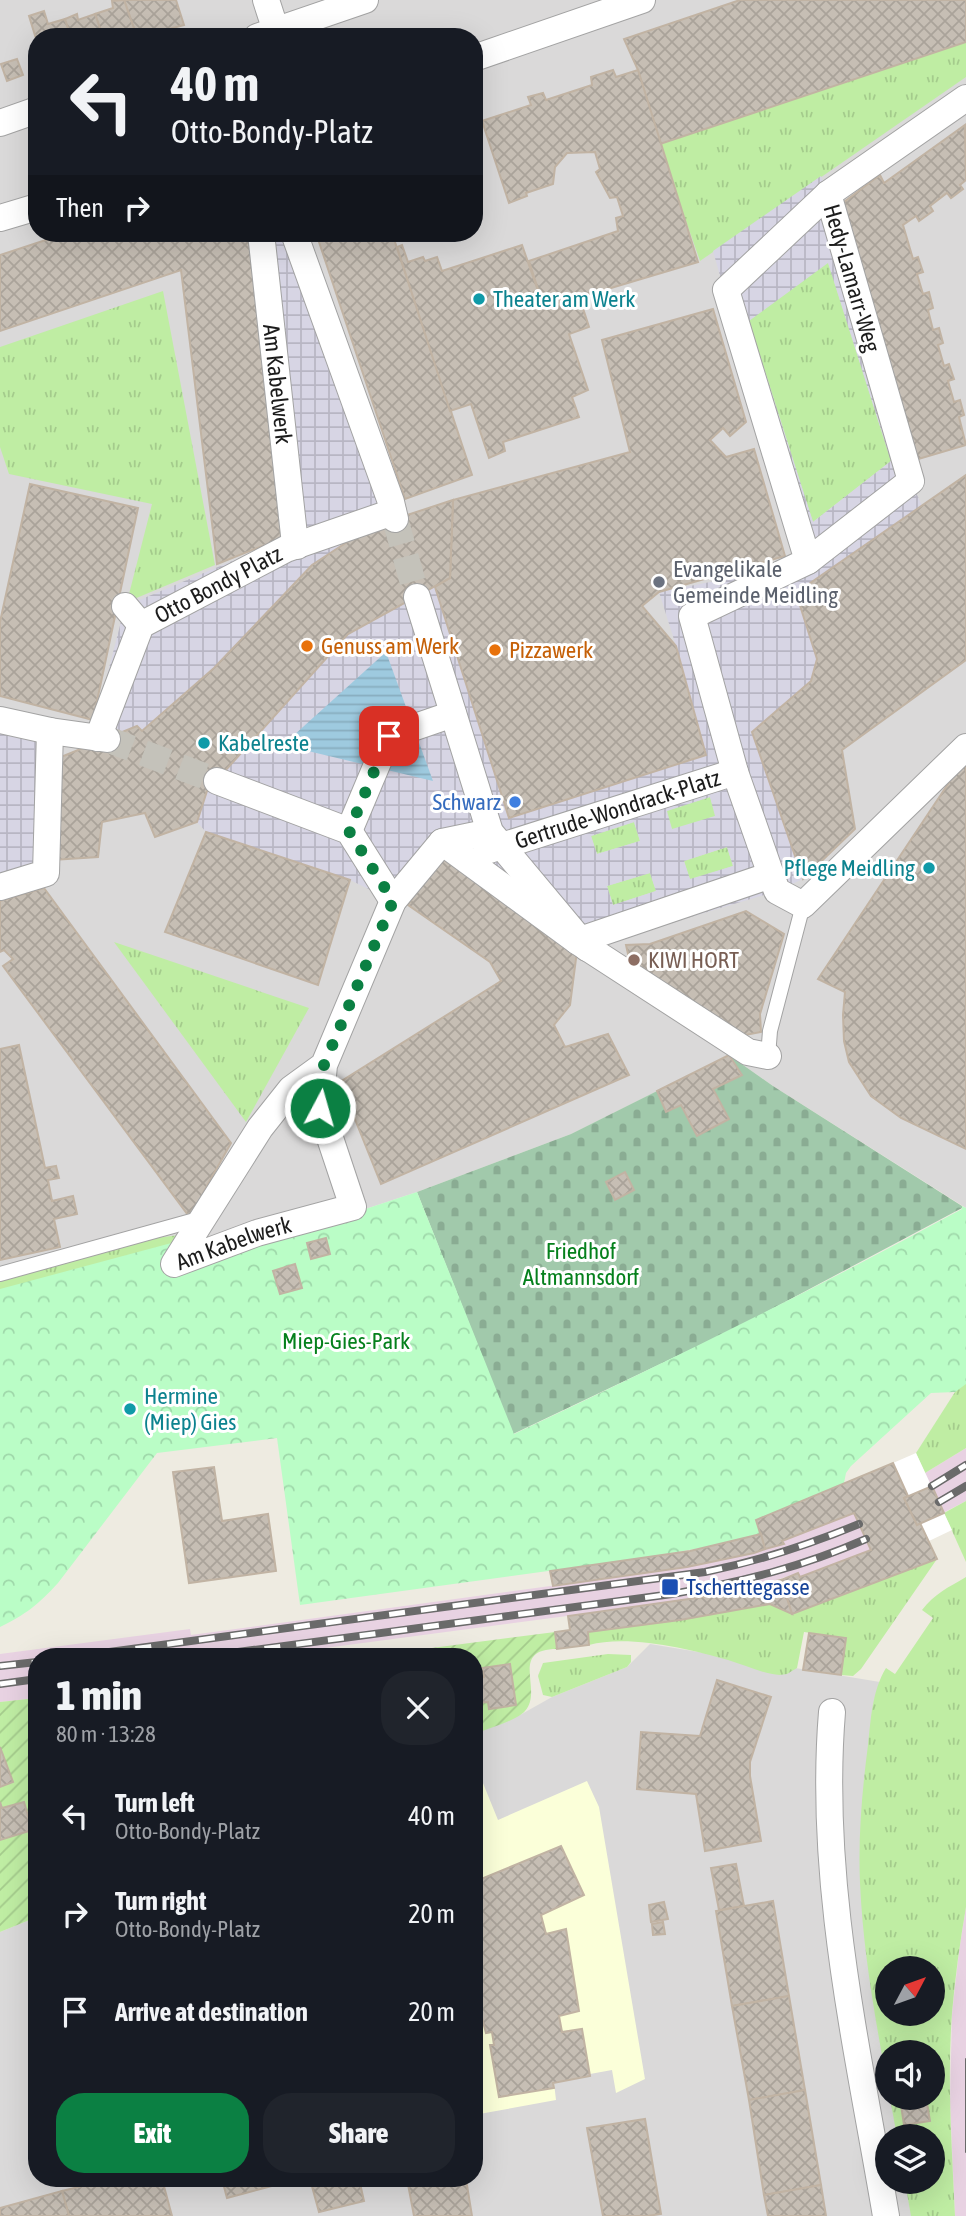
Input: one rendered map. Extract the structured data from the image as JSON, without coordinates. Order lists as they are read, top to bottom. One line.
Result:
{"streets":{"street":["Hedy-Lamarr-Weg","Am Kabelwerk","Otto Bondy Platz","Gertrude-Wondrack-Platz"]},"crossings":[["Hedy-Lamarr-Weg","Gertrude-Wondrack-Platz"],["Am Kabelwerk","Otto Bondy Platz"]],"parks":["Friedhof Altmannsdorf","Miep-Gies-Park"],"places":{"other":["Theater am Werk","Evangelikale Gemeinde Meidling","Genuss am Werk","Pizzawerk","Kabelreste","Schwarz","Pflege Meidling","KIWI HORT","Hermine (Miep) Gies"],"transit":["Tscherttegasse"]},"north":"top right","page":{"turn":["40 m","Otto-Bondy-Platz"],"then":"Then","heading":["1 min","80 m · 13:28"],"list":[{"name":"Turn left","note":"Otto-Bondy-Platz","value":"40 m"},{"name":"Turn right","note":"Otto-Bondy-Platz","value":"20 m"},{"name":"Arrive at destination","value":"20 m"}],"buttons":["Exit","Share"]}}
